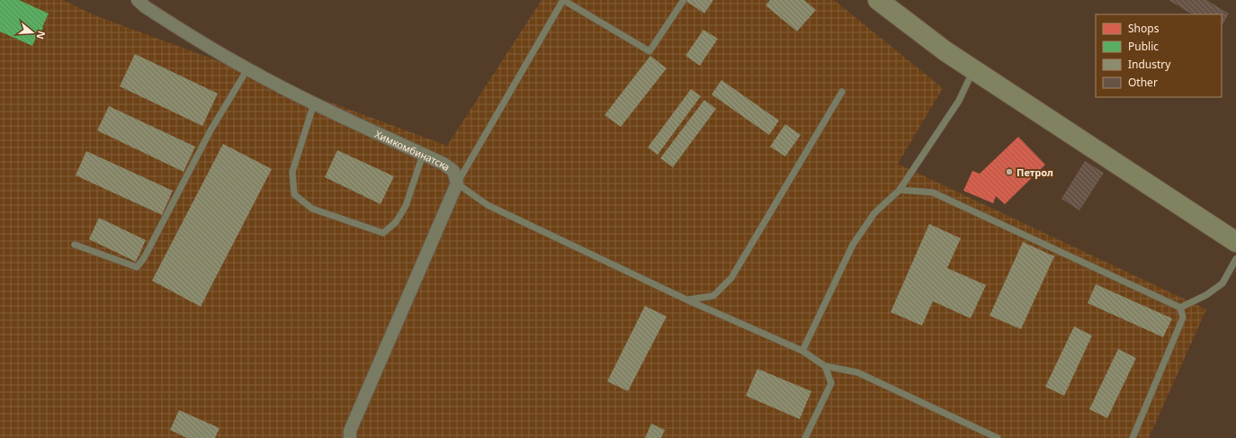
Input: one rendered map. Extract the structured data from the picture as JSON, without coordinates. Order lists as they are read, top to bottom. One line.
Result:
{"streets":{"street":["Химкомбинатска"]},"places":["Петрол"],"legend":["Shops","Public","Industry","Other"],"north":"right"}
